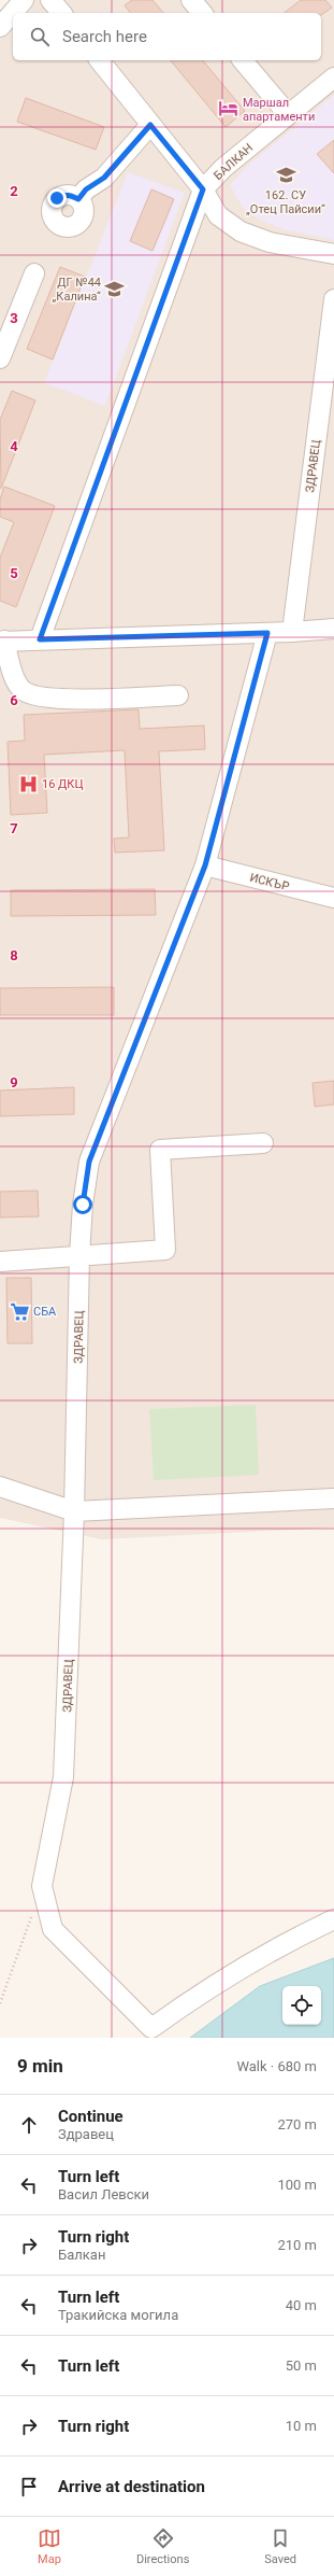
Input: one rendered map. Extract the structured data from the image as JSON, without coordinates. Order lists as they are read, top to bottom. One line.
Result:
{"streets":{"street":["БАЛКАН","ЗДРАВЕЦ","ИСКЪР"]},"crossings":[["ЗДРАВЕЦ","ИСКЪР"]],"places":{"hotel":["Маршал апартаменти"],"school or university":["162. СУ „Отец Пайсии“","ДГ №44 „Калина“"],"hospital":["16 ДКЦ"],"supermarket":["СБА"]},"page":{"search":"Search here","heading":["9 min","Walk · 680 m"],"list":[["Continue","Здравец","270 m"],["Turn left","Васил Левски","100 m"],["Turn right","Балкан","210 m"],["Turn left","Тракийска могила","40 m"],["Turn left","50 m"],["Turn right","10 m"],"Arrive at destination"],"nav":["Map","Directions","Saved"]},"grid":{"rows":["2","3","4","5","6","7","8","9"]}}
